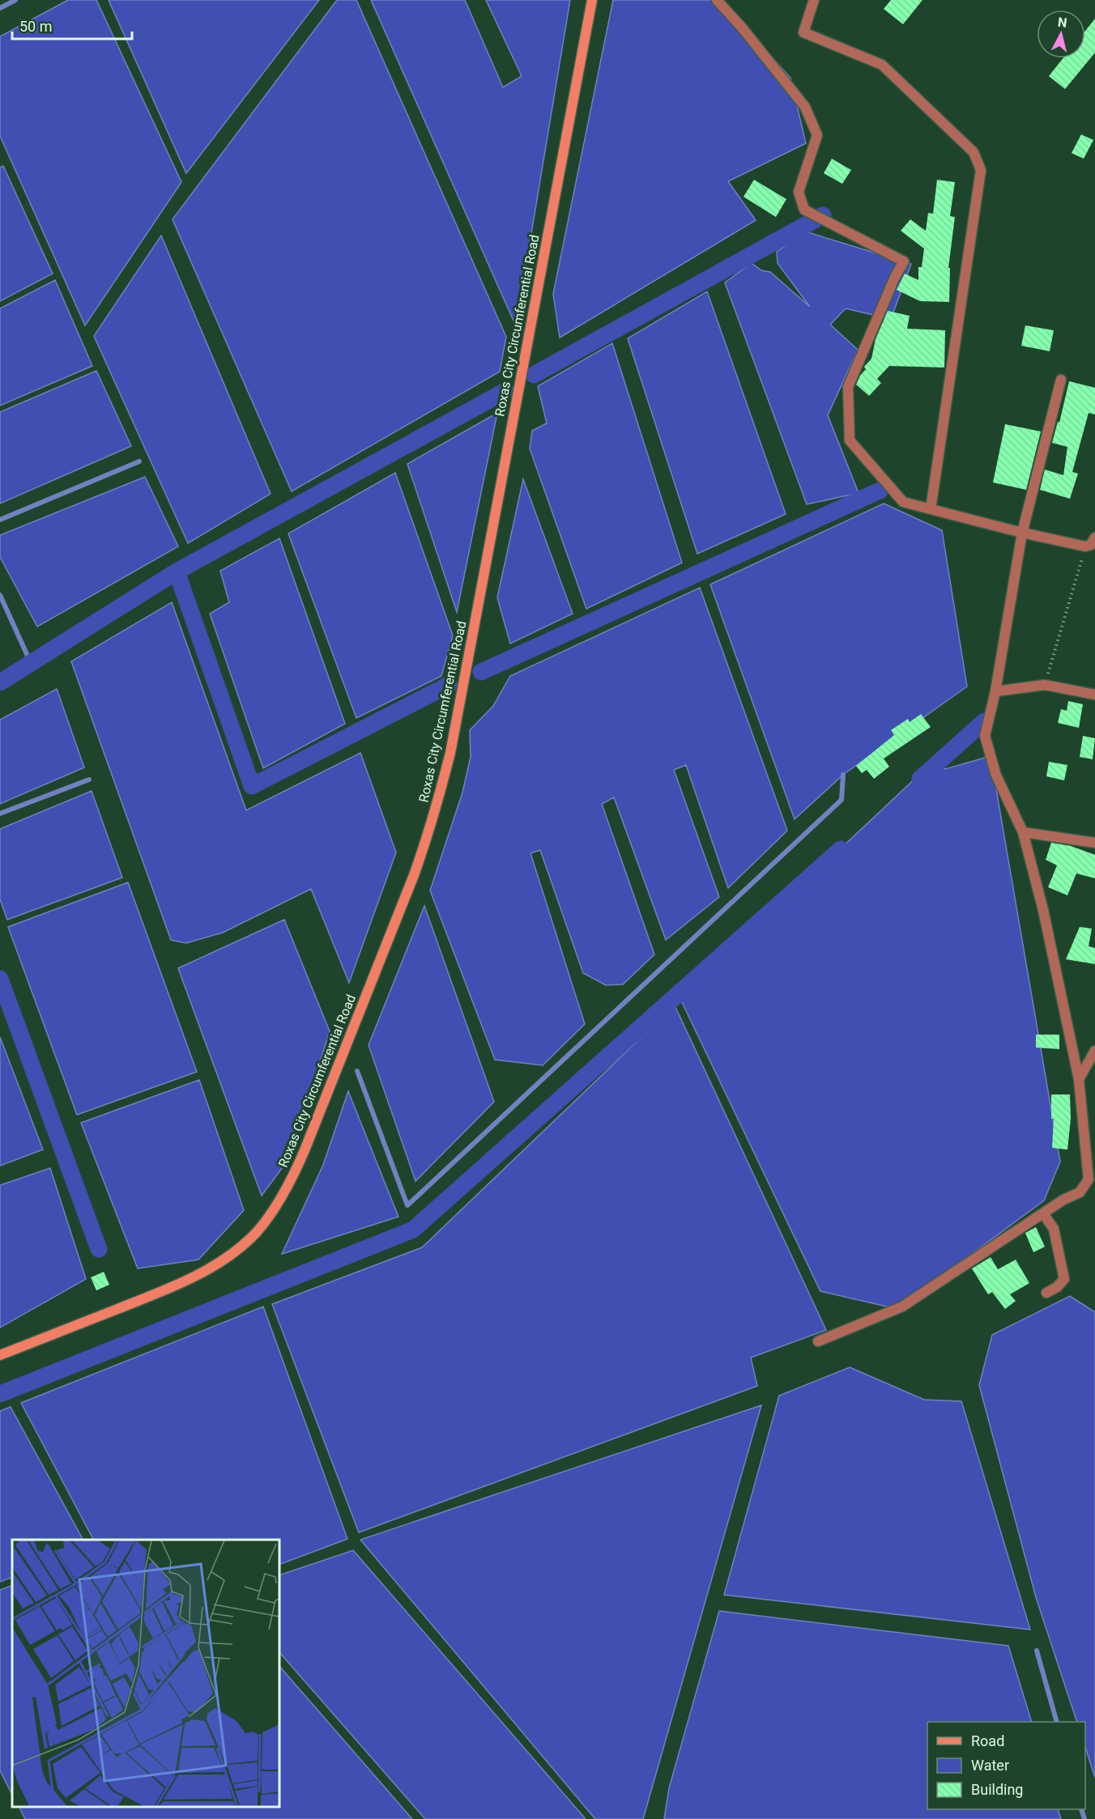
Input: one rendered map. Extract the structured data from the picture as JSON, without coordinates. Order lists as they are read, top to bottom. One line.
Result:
{"streets":{"main road":["Roxas City Circumferential Road"]},"legend":["Road","Water","Building"],"scale_bar":"50 m","north":"top"}
